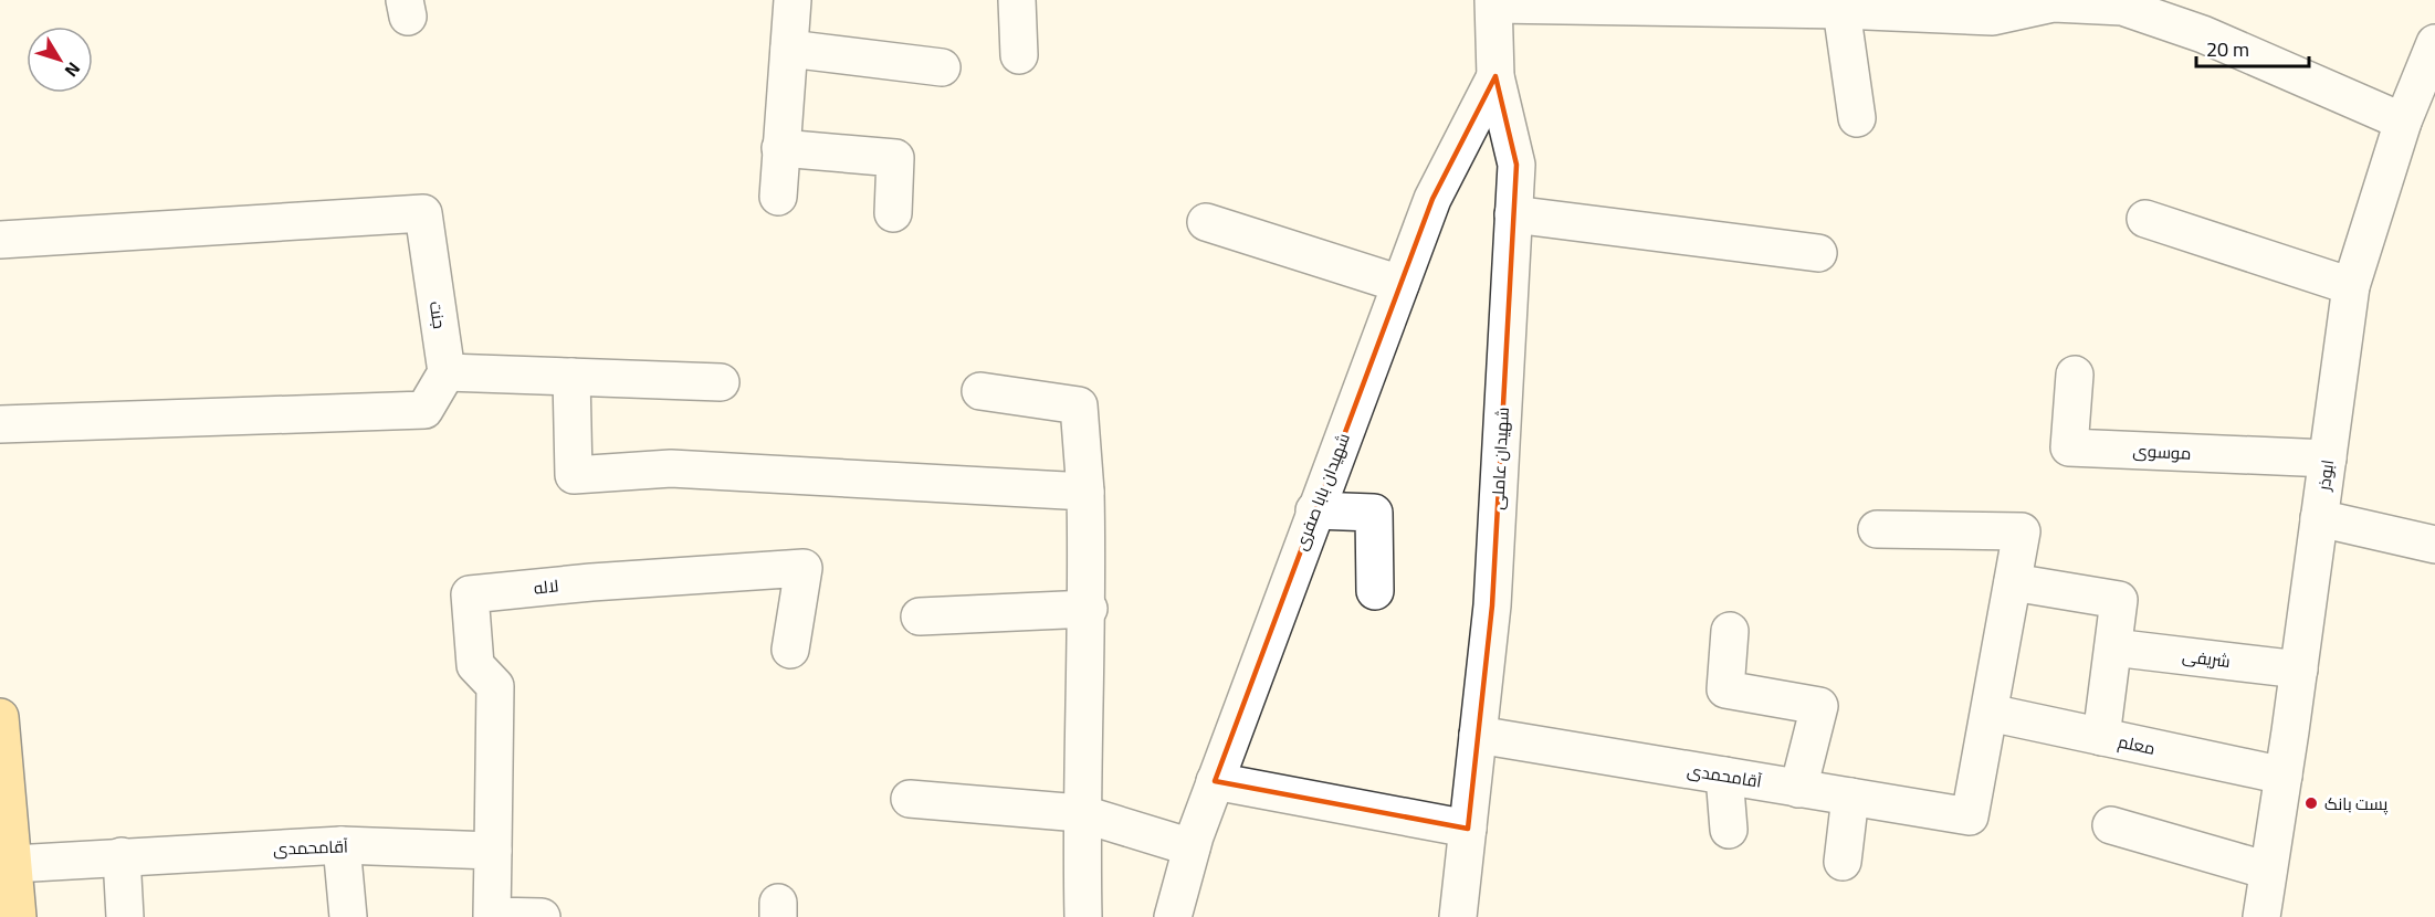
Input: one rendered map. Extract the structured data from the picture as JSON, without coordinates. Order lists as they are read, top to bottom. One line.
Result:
{"streets":{"street":["جنت","موسوی","شهیدان عاملی","ابوذر","شهیدان بابا صفری","لاله","شریفی","معلم","آقامحمدی"]},"crossings":[["موسوی","ابوذر"],["شهیدان عاملی","شهیدان بابا صفری"],["شهیدان عاملی","آقامحمدی"],["ابوذر","شریفی"],["ابوذر","معلم"],["لاله","آقامحمدی"],["معلم","آقامحمدی"]],"places":["پست بانک"],"scale_bar":"20 m","north":"bottom right"}
